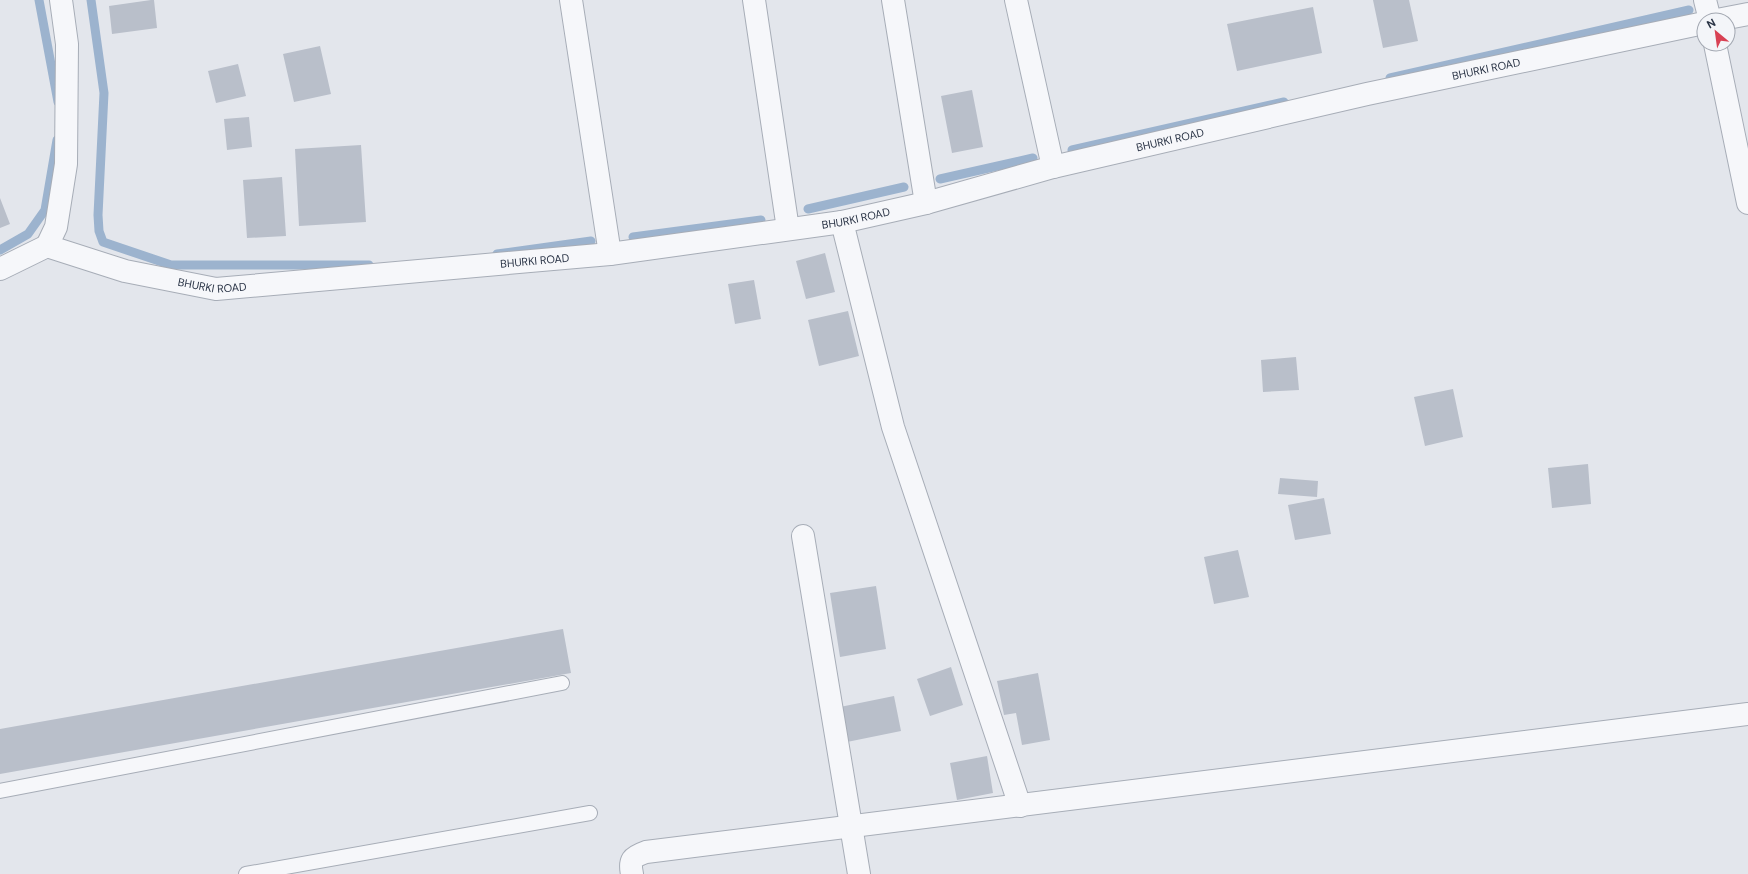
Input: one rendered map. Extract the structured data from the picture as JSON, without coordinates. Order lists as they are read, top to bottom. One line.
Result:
{"streets":{"street":["BHURKI ROAD"]},"north":"top left"}
